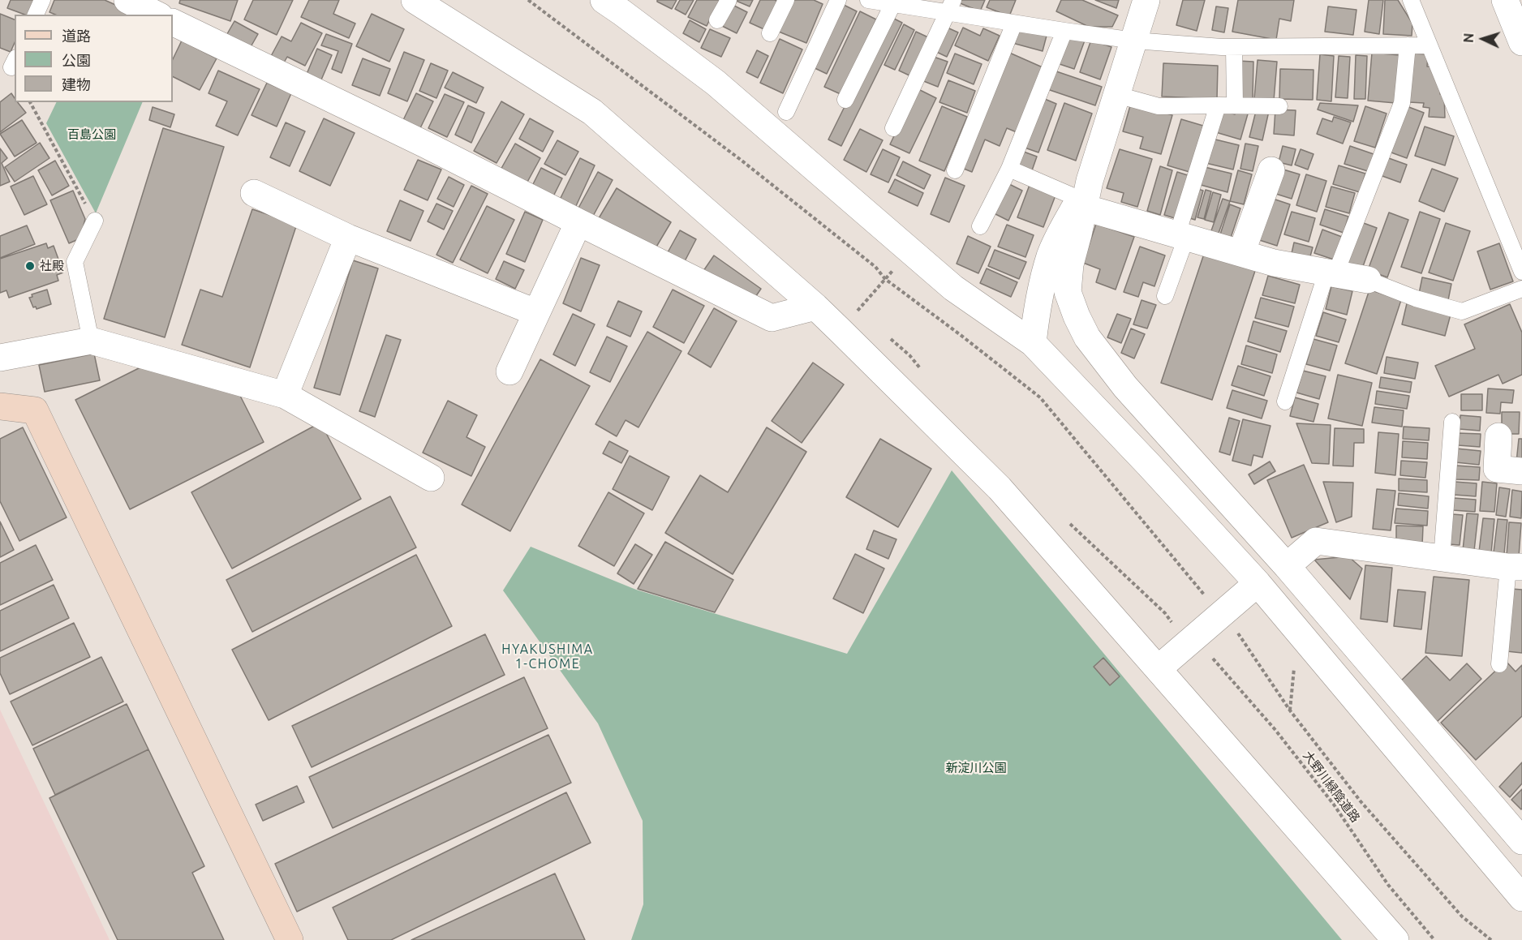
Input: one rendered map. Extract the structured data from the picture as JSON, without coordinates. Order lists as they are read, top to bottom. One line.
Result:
{"streets":{"path":["大野川緑陰道路"]},"districts":["HYAKUSHIMA 1-CHOME"],"parks":["百島公園","新淀川公園"],"places":["社殿"],"legend":["道路","公園","建物"],"north":"left"}
